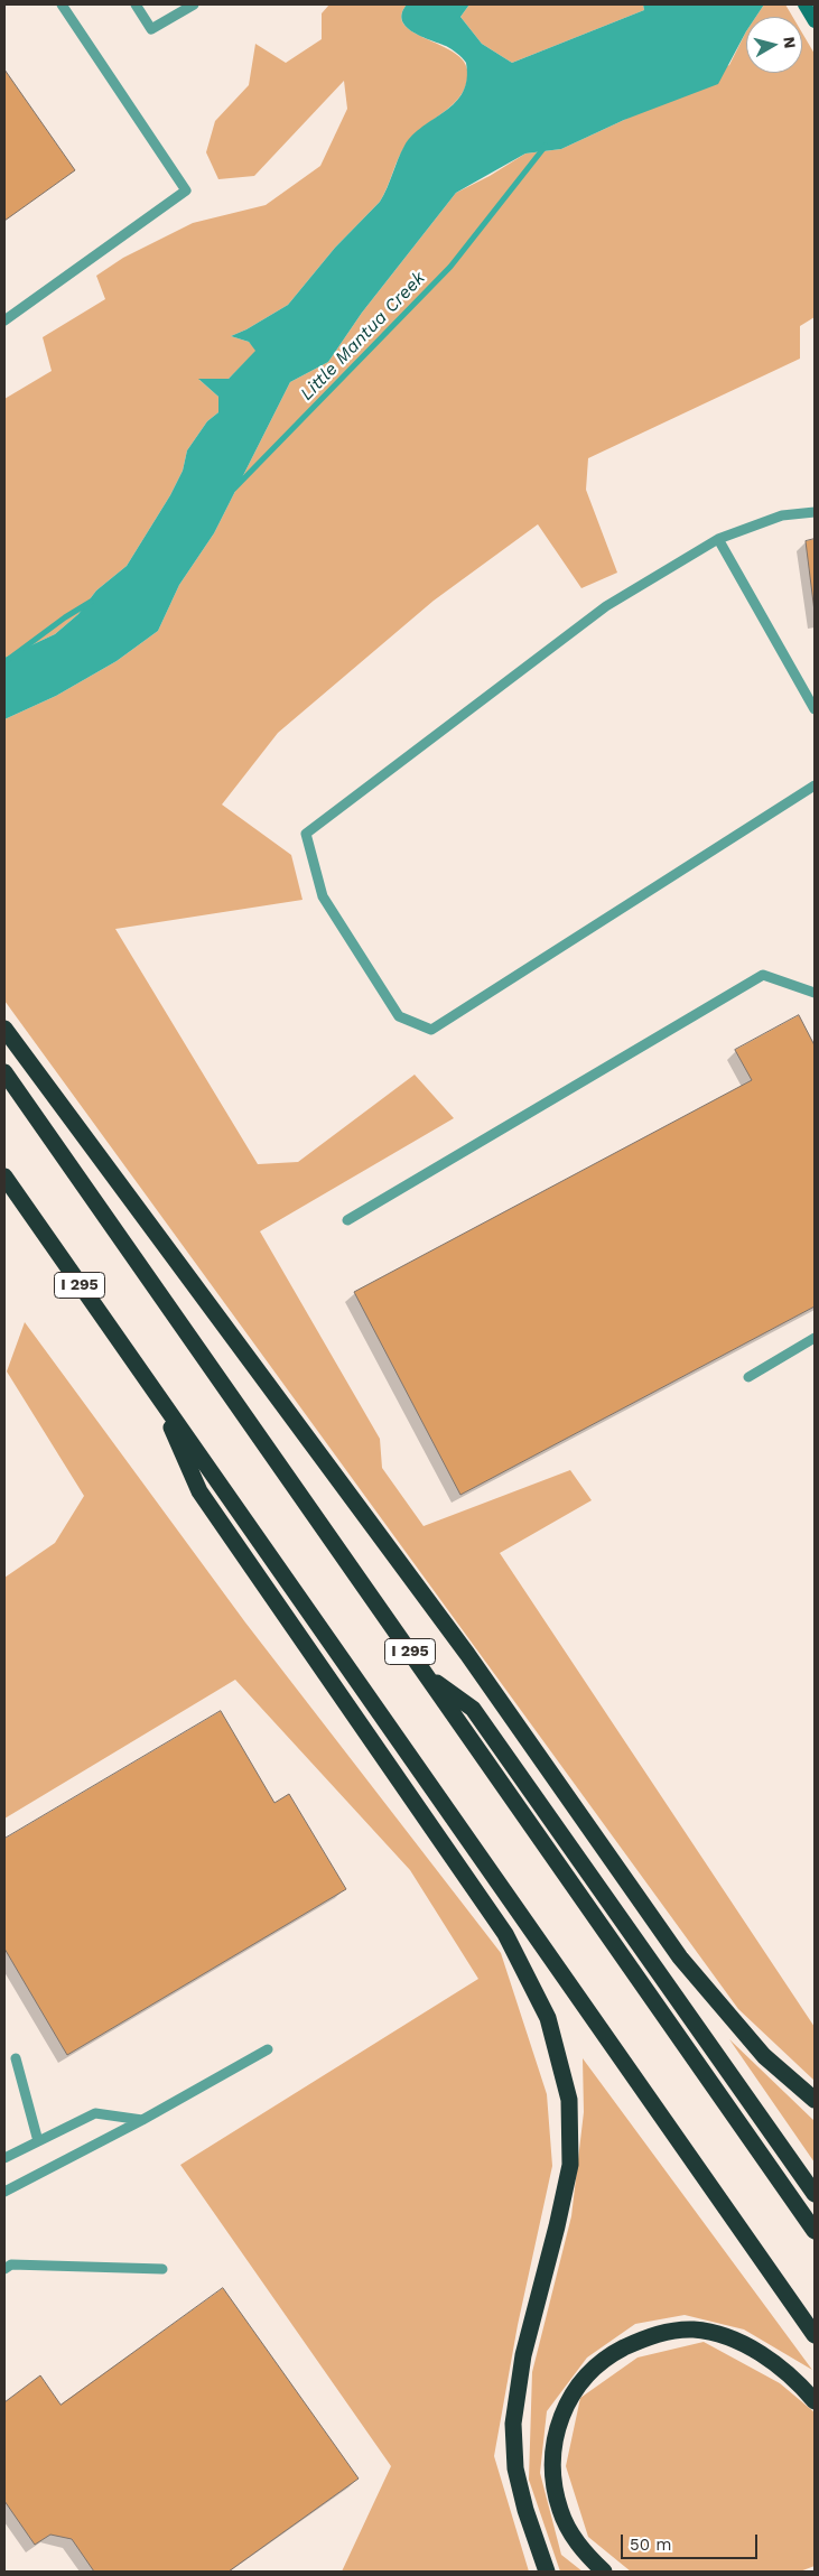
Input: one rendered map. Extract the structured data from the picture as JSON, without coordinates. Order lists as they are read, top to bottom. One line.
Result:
{"streets":{"highway":["I 295"]},"water":["Little Mantua Creek"],"scale_bar":"50 m","north":"right"}
